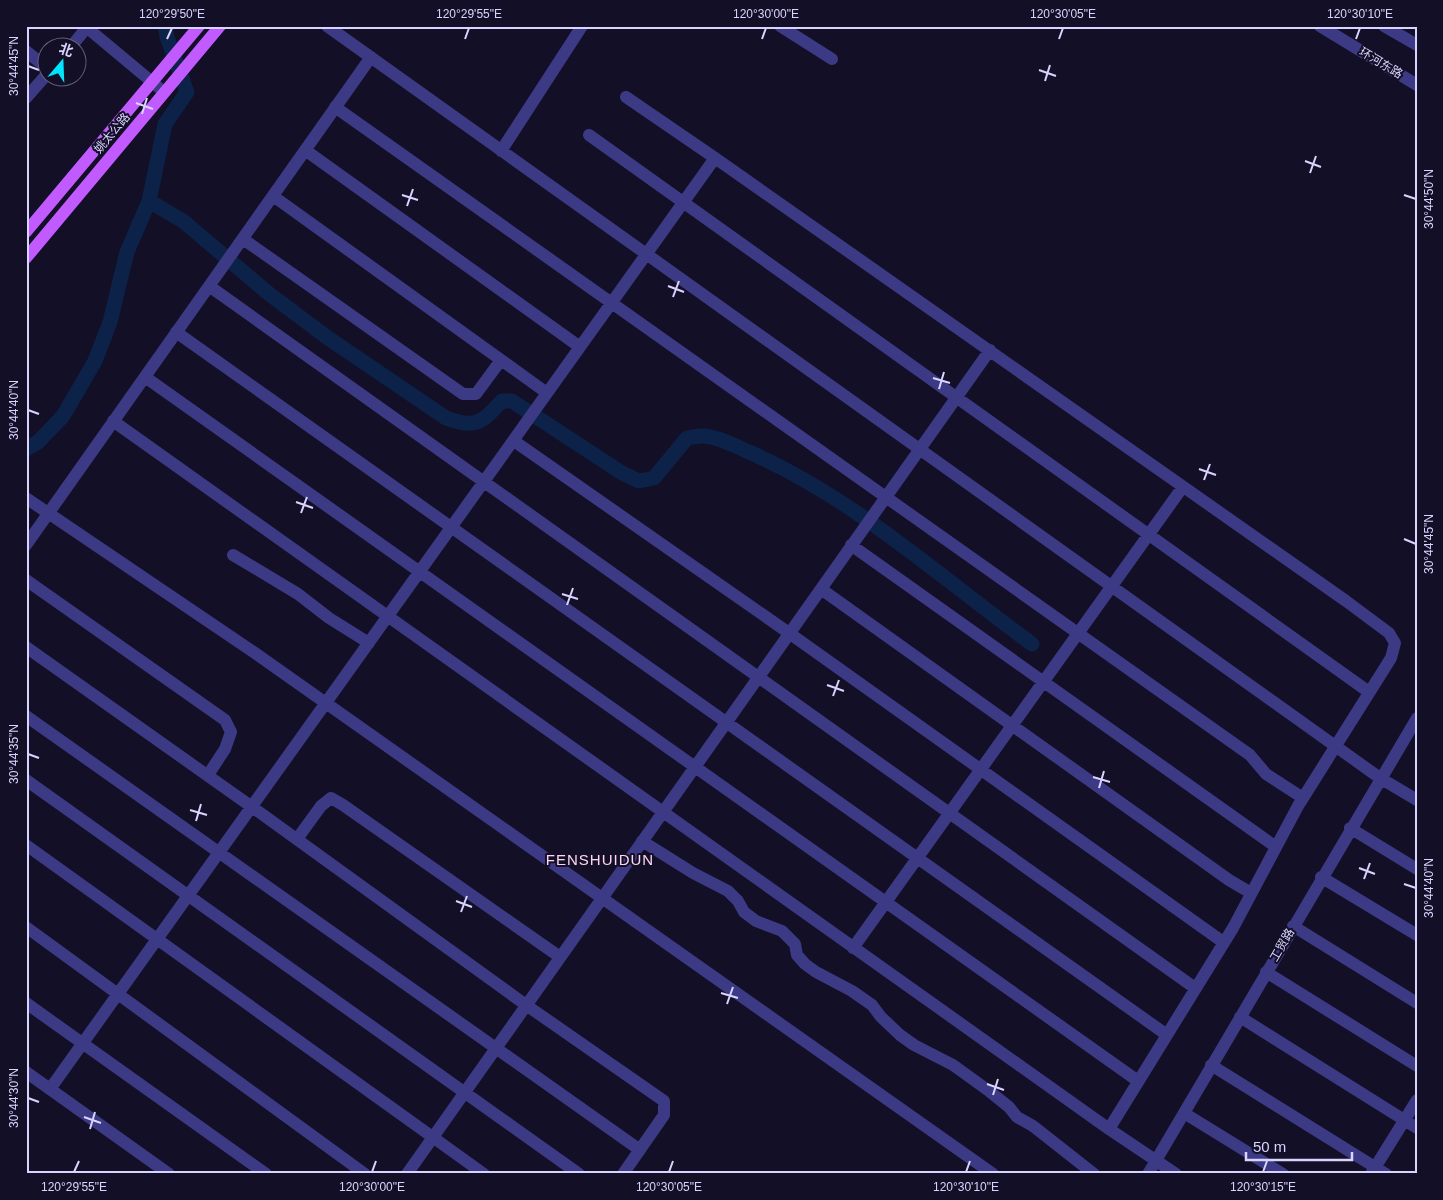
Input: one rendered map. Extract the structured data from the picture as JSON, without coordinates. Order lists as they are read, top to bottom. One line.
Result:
{"streets":{"main road":["姚太公路"],"street":["环河东路","工贸路"]},"districts":["FENSHUIDUN"],"scale_bar":"50 m","north":"top","coordinates":["120°29'50\"E","120°29'55\"E","120°30'00\"E","120°30'05\"E","120°30'10\"E","30°44'45\"N","30°44'50\"N","30°44'40\"N","30°44'35\"N","30°44'30\"N","120°30'15\"E"]}
